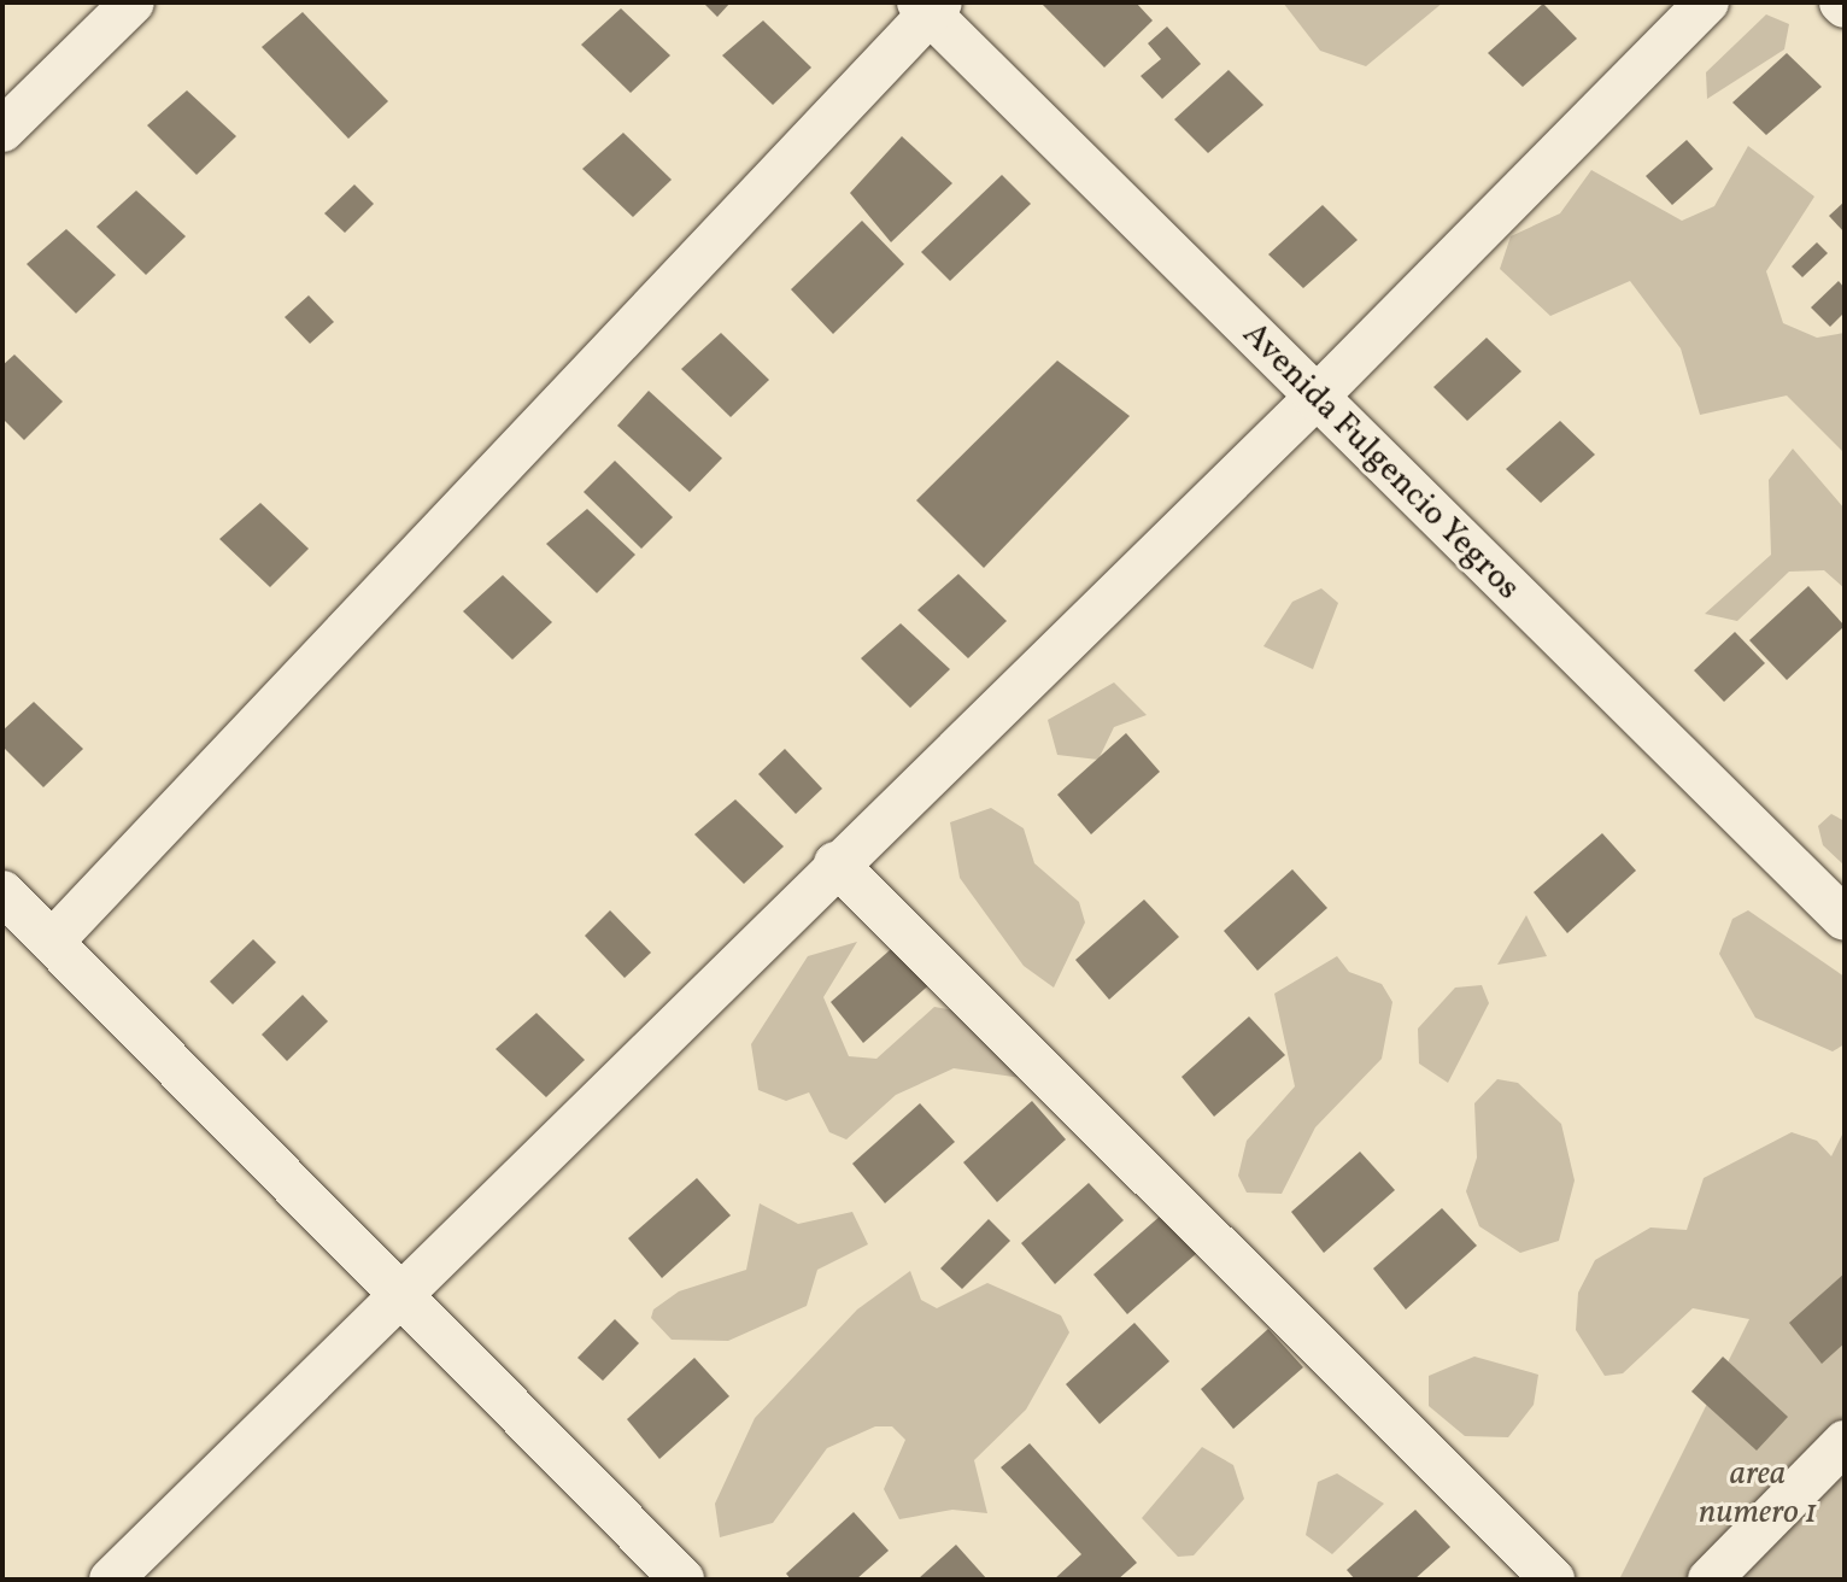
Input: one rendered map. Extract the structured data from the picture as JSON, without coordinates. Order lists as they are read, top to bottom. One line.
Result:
{"streets":{"street":["Avenida Fulgencio Yegros"]},"parks":["area numero 1"]}
